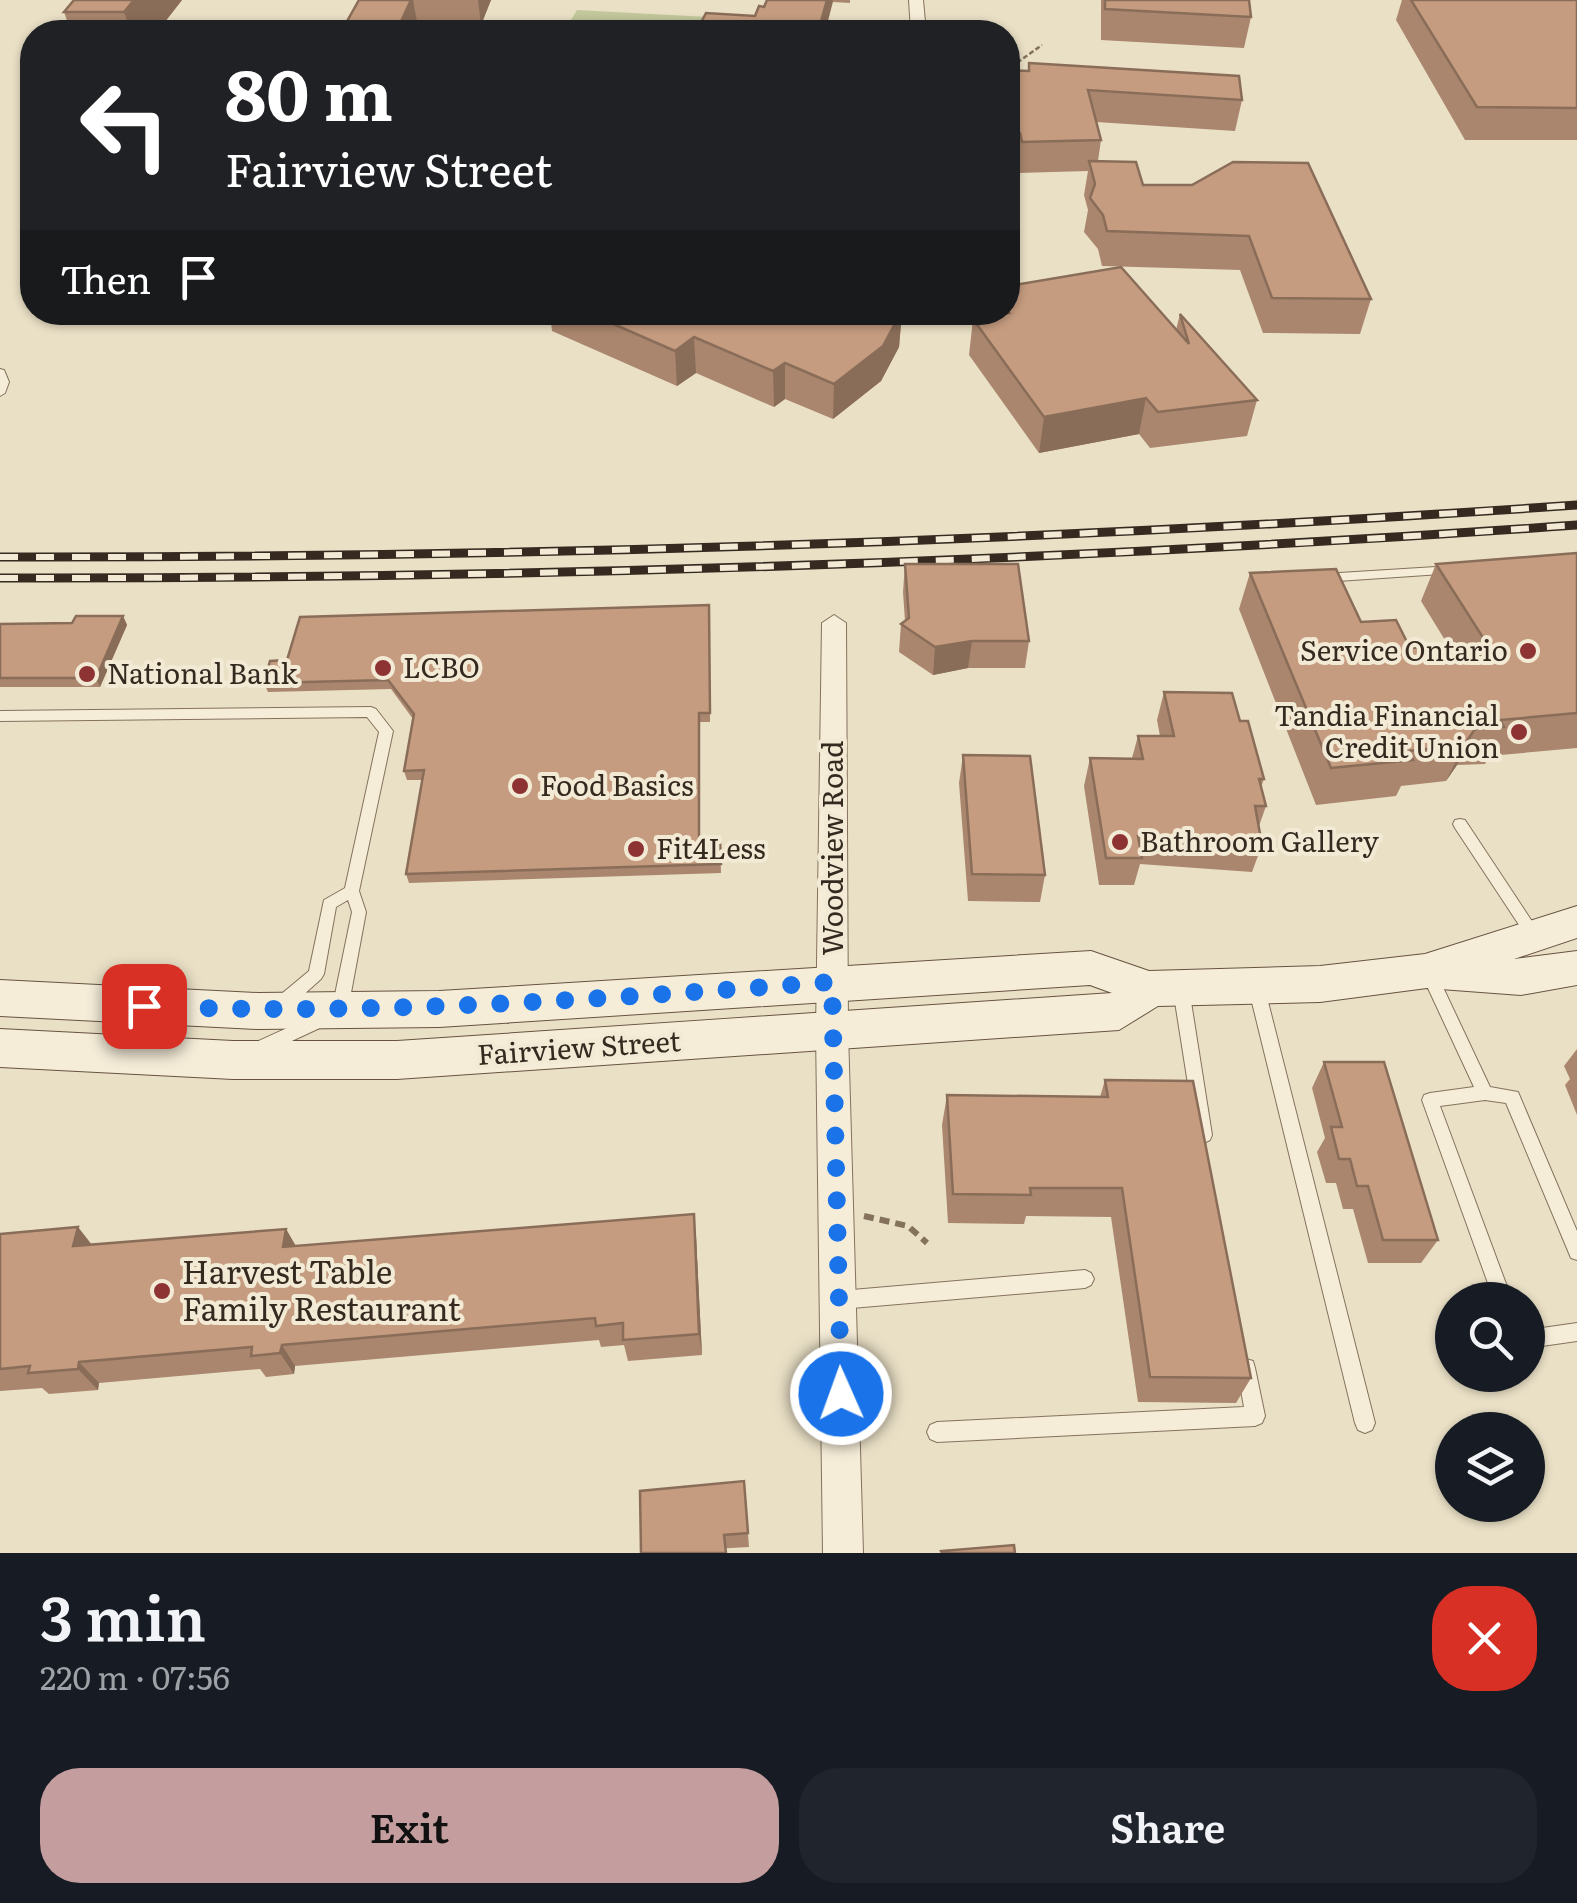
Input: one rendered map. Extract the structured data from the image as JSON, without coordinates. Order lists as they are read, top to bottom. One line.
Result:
{"streets":{"main road":["Fairview Street"],"street":["Woodview Road"]},"crossings":[["Woodview Road","Fairview Street"]],"places":["Service Ontario","LCBO","National Bank","Tandia Financial Credit Union","Food Basics","Bathroom Gallery","Fit4Less","Harvest Table Family Restaurant"],"page":{"turn":["80 m","Fairview Street"],"then":"Then","heading":["3 min","220 m · 07:56"],"buttons":["Exit","Share"]}}
